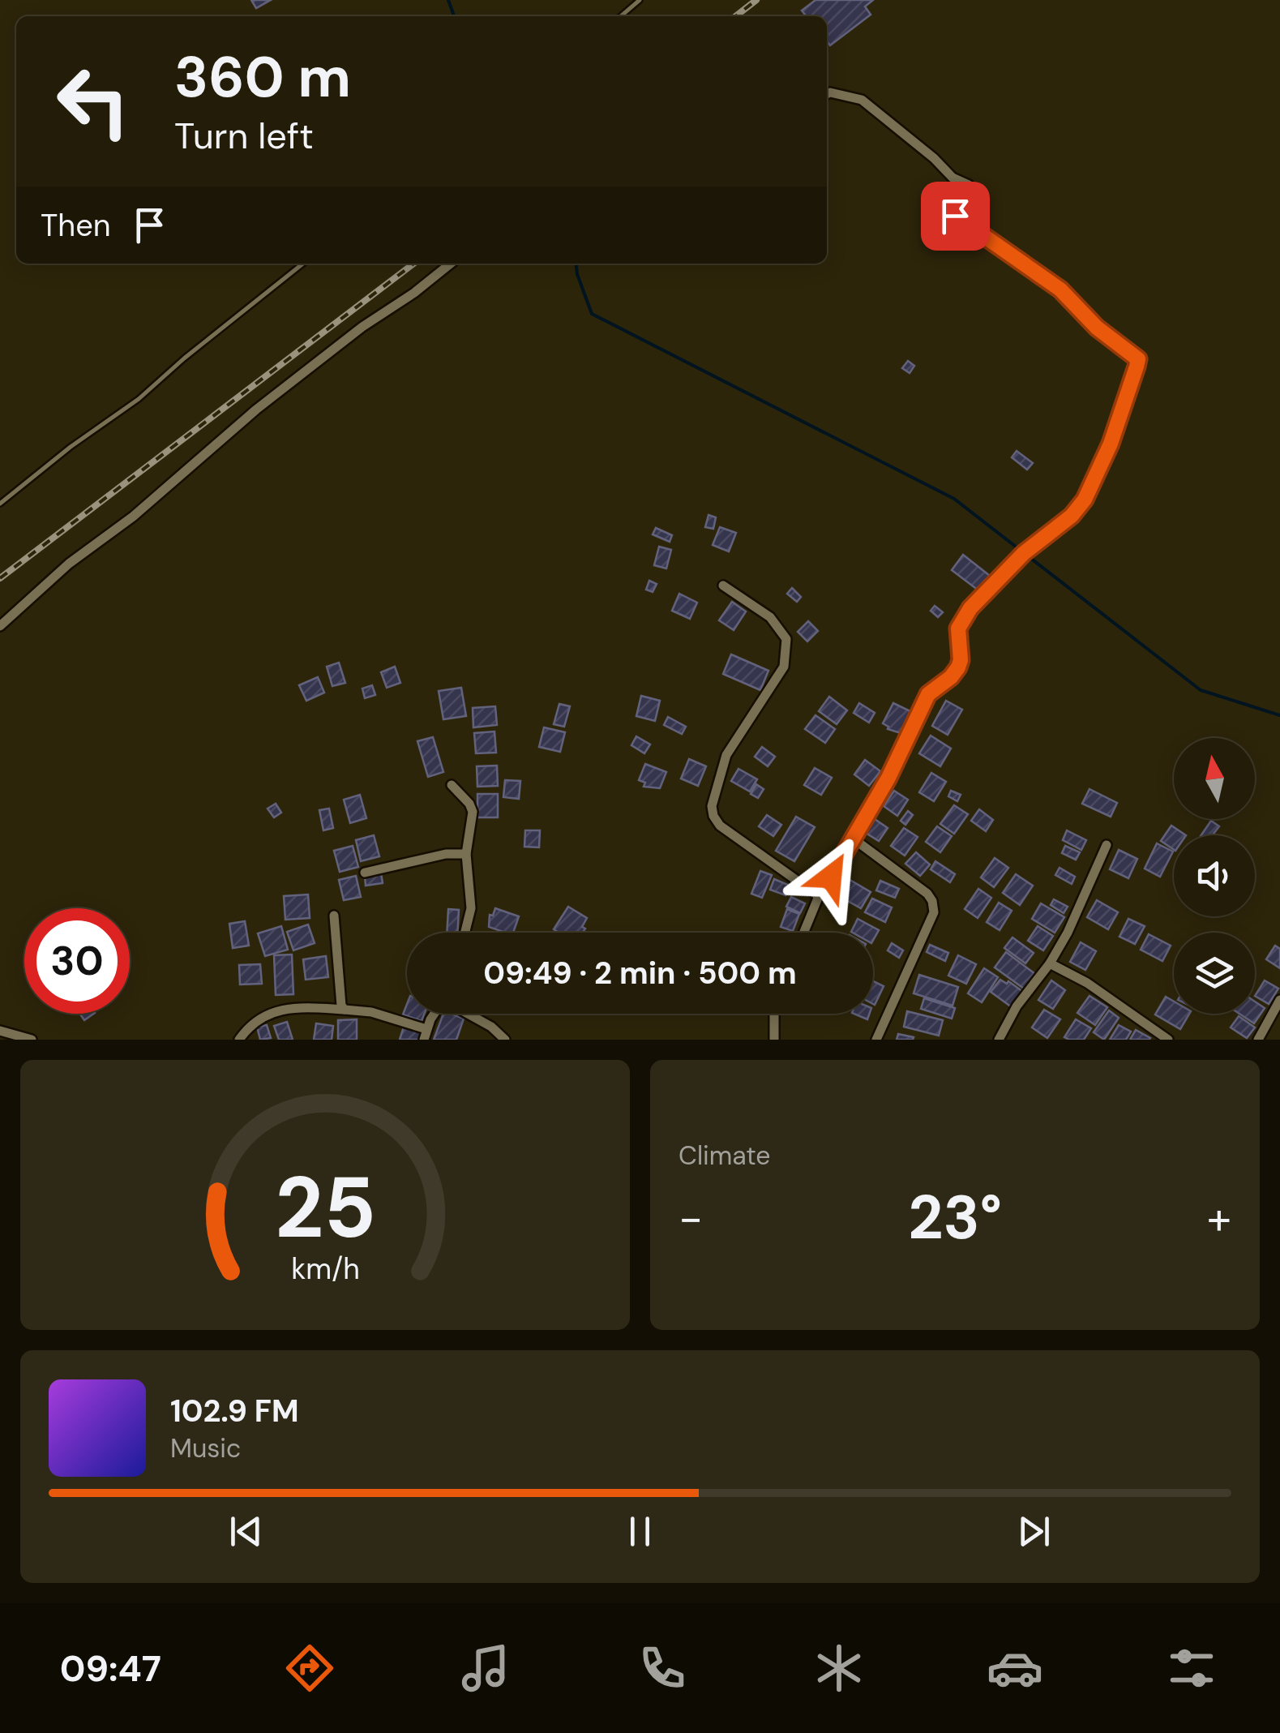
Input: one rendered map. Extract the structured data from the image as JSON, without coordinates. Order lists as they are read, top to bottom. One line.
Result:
{"north":"top","page":{"turn":["360 m","Turn left"],"then":"Then","limit":"30","trip":"09:49 · 2 min · 500 m","tile":"Climate","heat":["−","23°","+"],"song":["102.9 FM","Music"],"tabs":"09:47","gauge":["25","km/h"]}}
